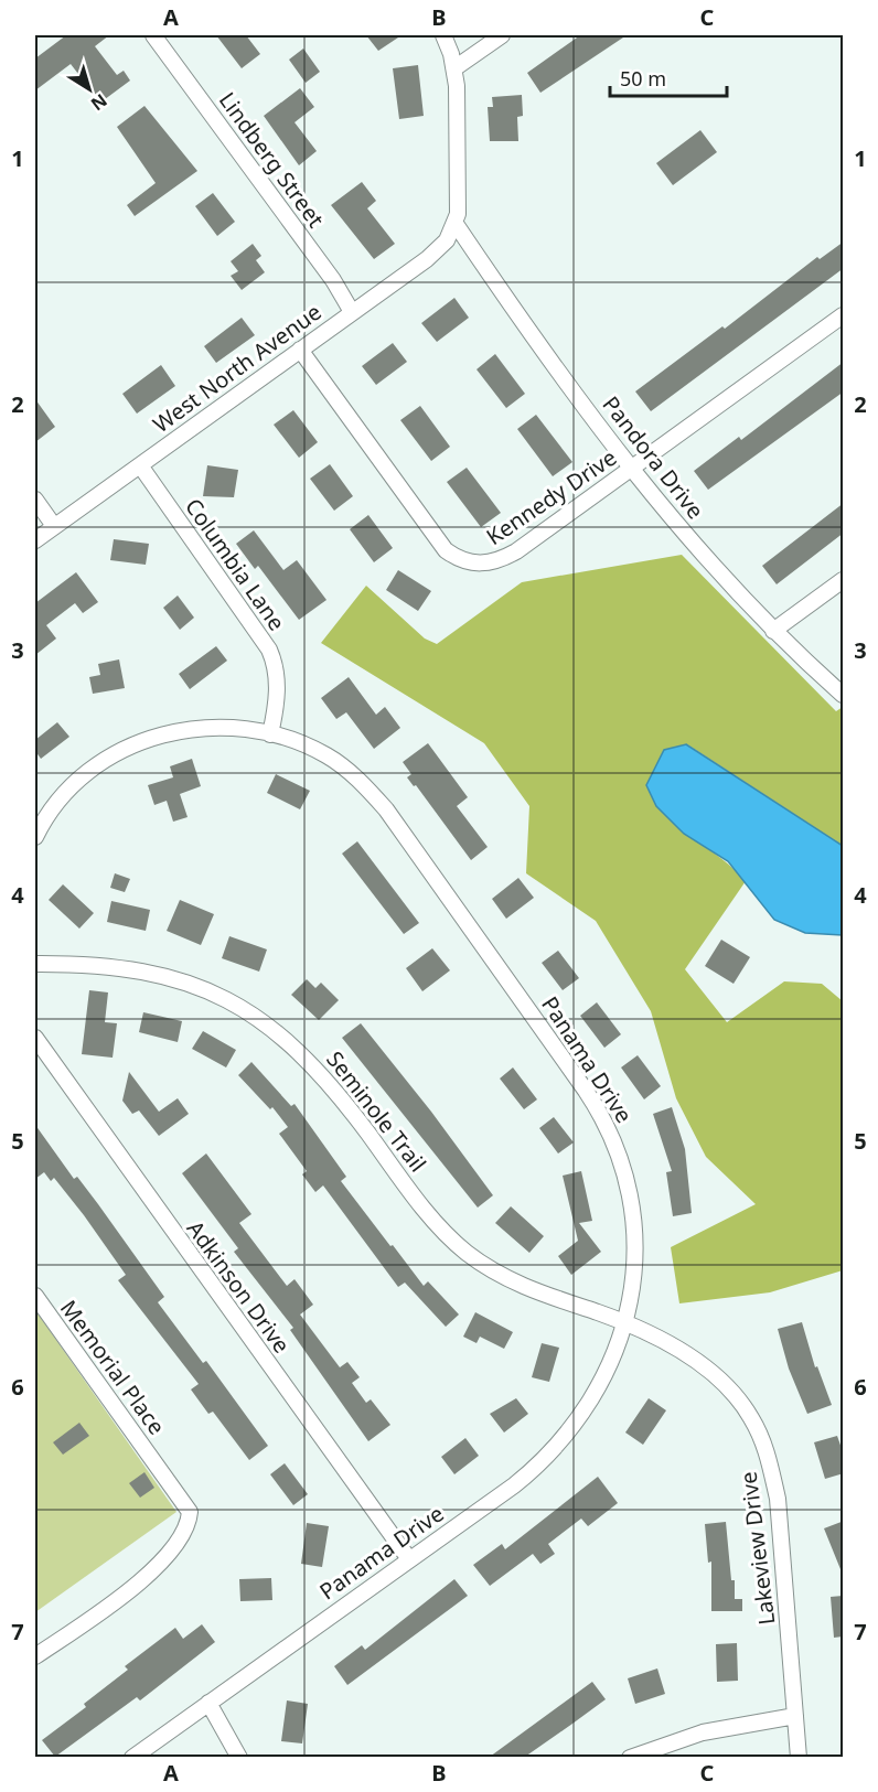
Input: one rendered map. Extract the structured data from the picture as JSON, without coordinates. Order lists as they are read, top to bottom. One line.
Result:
{"streets":{"street":["Lindberg Street","West North Avenue","Pandora Drive","Kennedy Drive","Columbia Lane","Panama Drive","Seminole Trail","Adkinson Drive","Memorial Place","Lakeview Drive"]},"crossings":[["Lindberg Street","West North Avenue"],["West North Avenue","Pandora Drive"],["West North Avenue","Kennedy Drive"],["West North Avenue","Columbia Lane"],["Pandora Drive","Kennedy Drive"],["Columbia Lane","Panama Drive"],["Panama Drive","Seminole Trail"],["Panama Drive","Adkinson Drive"],["Panama Drive","Lakeview Drive"],["Seminole Trail","Lakeview Drive"]],"scale_bar":"50 m","north":"bottom right","grid":{"columns":["A","B","C"],"rows":["1","2","3","4","5","6","7"]}}
